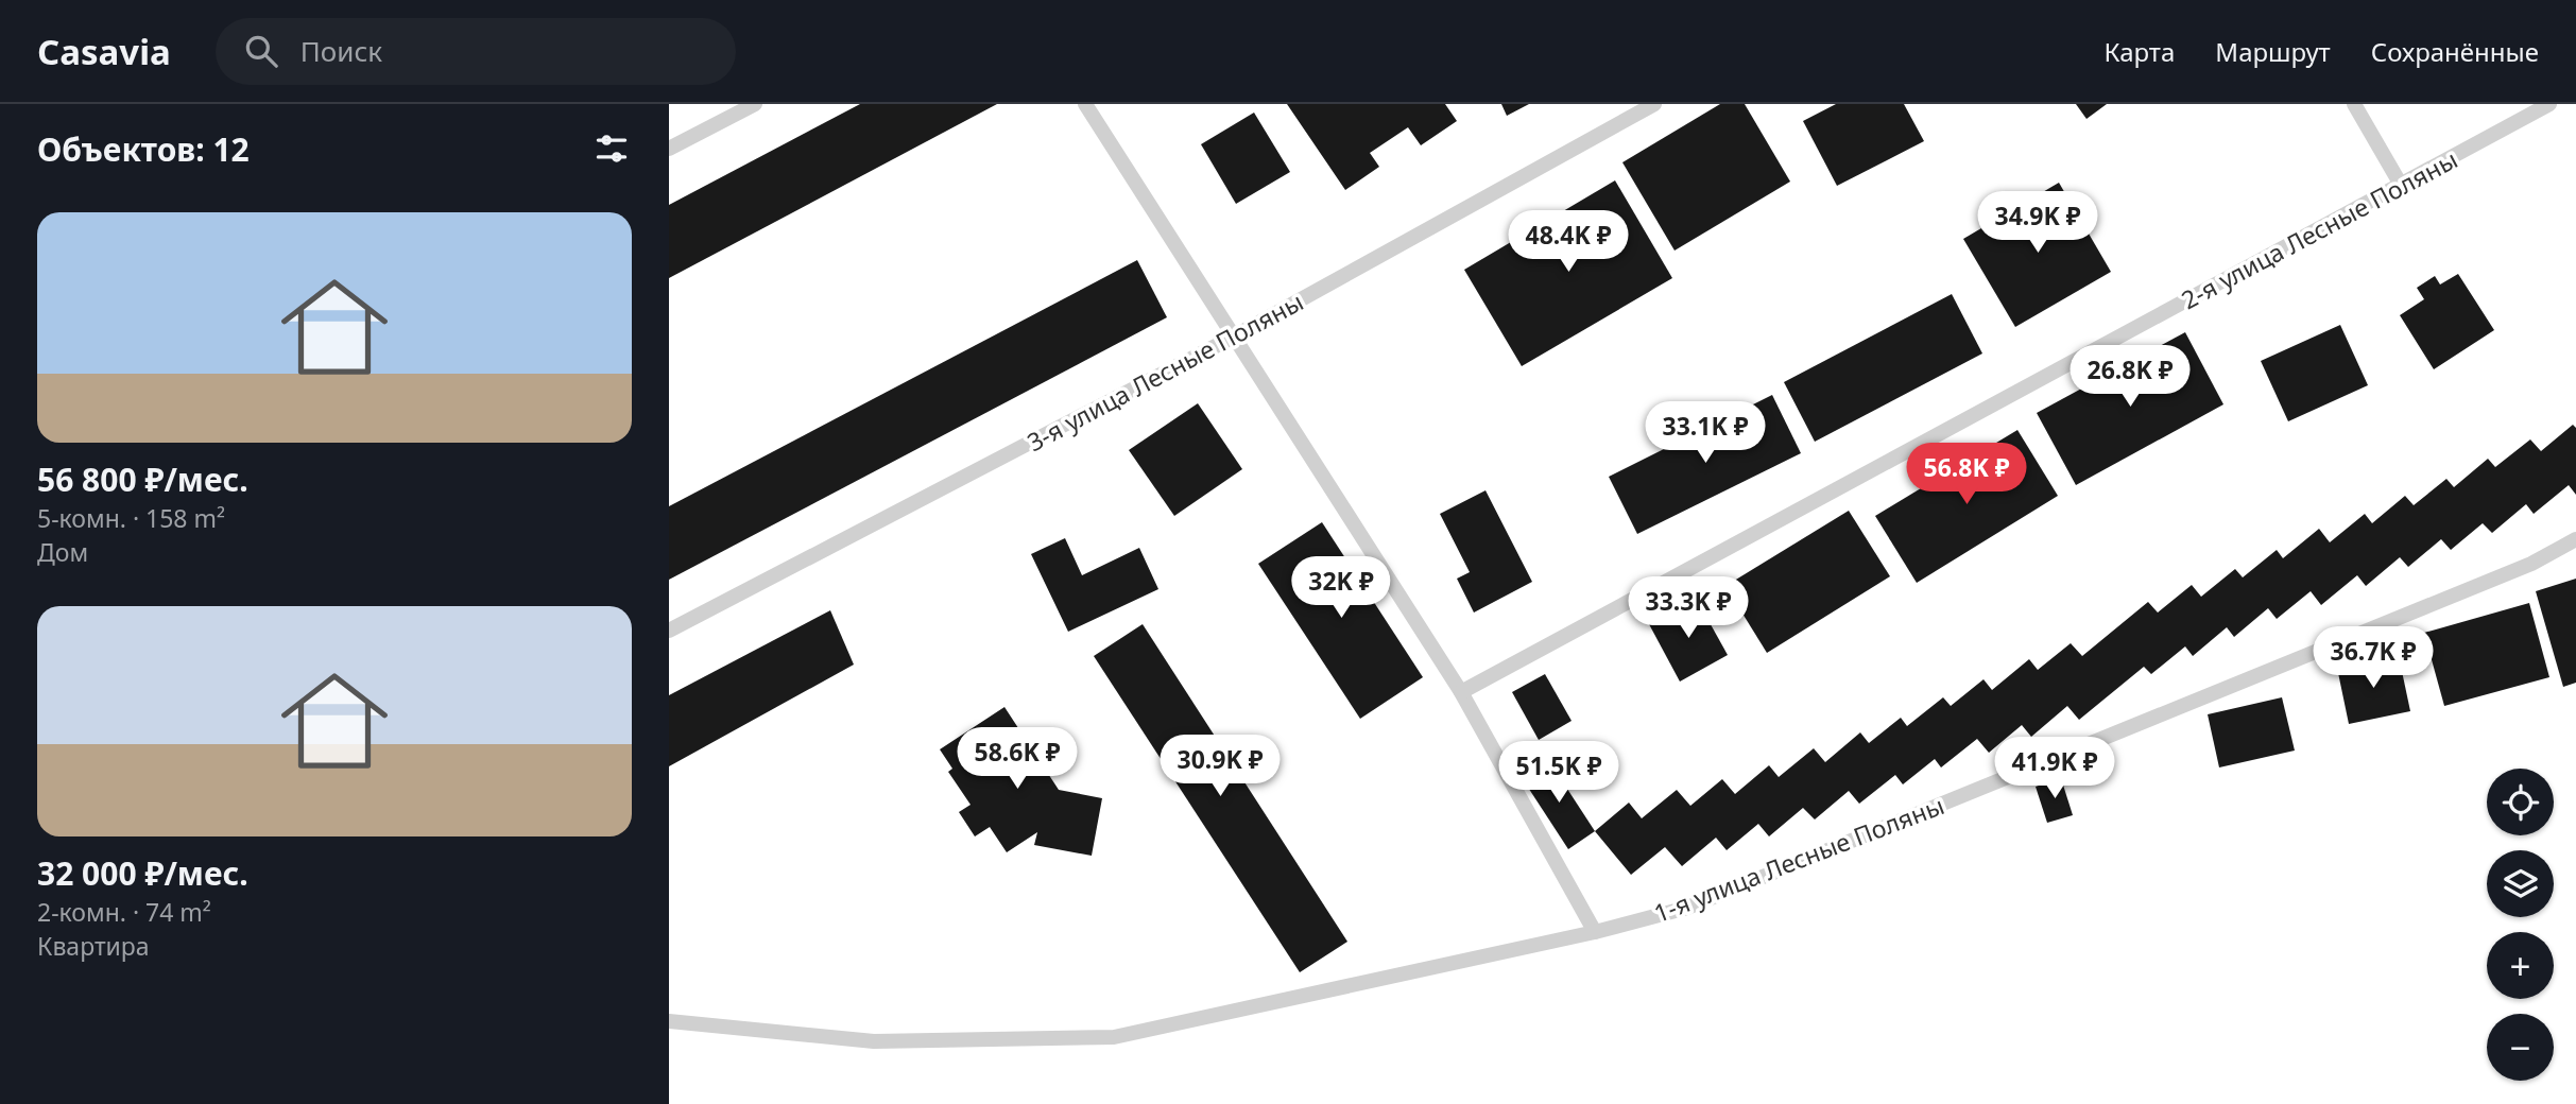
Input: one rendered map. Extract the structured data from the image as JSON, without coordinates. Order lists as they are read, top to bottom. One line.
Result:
{"streets":{"lane":["2-я улица Лесные Поляны","3-я улица Лесные Поляны","1-я улица Лесные Поляны"]},"page":{"header":"Casavia","search":"Поиск","nav":["Карта","Маршрут","Сохранённые"],"heading":"Объектов: 12","price":["34.9K ₽","48.4K ₽","26.8K ₽","33.1K ₽","56.8K ₽","32K ₽","33.3K ₽","36.7K ₽","58.6K ₽","30.9K ₽","41.9K ₽","51.5K ₽"],"list":[{"name":"56 800 ₽/мес.","note":"5-комн. · 158 m² · Дом"},{"name":"32 000 ₽/мес.","note":"2-комн. · 74 m² · Квартира"}],"map_buttons":["+","−"]}}
